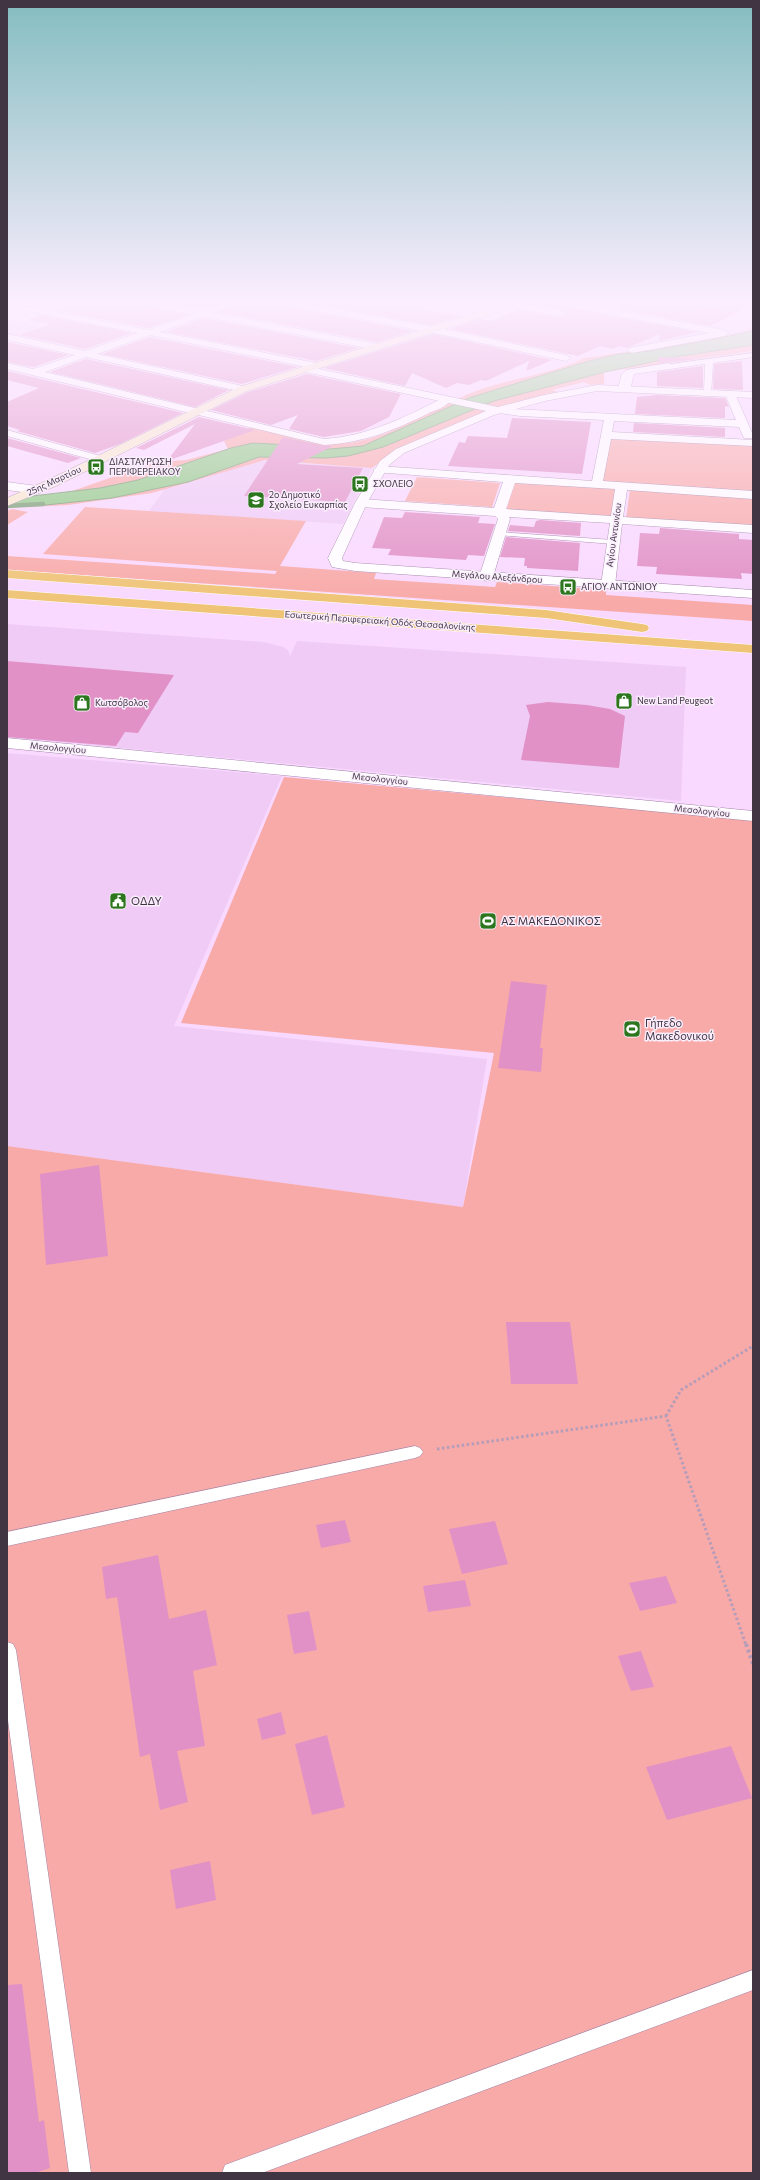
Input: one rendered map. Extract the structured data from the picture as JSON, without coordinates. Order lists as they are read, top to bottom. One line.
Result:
{"streets":{"highway":["Εσωτερική Περιφερειακή Οδός Θεσσαλονίκης"],"main road":["25ης Μαρτίου"],"street":["Αγίου Αντωνίου","Μεγάλου Αλεξάνδρου","Μεσολογγίου"]},"crossings":[["Αγίου Αντωνίου","Μεγάλου Αλεξάνδρου"]],"places":{"bus stop":["ΔΙΑΣΤΑΥΡΩΣΗ ΠΕΡΙΦΕΡΕΙΑΚΟΥ","ΣΧΟΛΕΙΟ","ΑΓΙΟΥ ΑΝΤΩΝΙΟΥ"],"school or university":["2ο Δημοτικό Σχολείο Ευκαρπίας"],"shop":["New Land Peugeot","Κωτσόβολος"],"public building":["ΟΔΔΥ"],"sports":["ΑΣ ΜΑΚΕΔΟΝΙΚΟΣ","Γήπεδο Μακεδονικού"]}}
